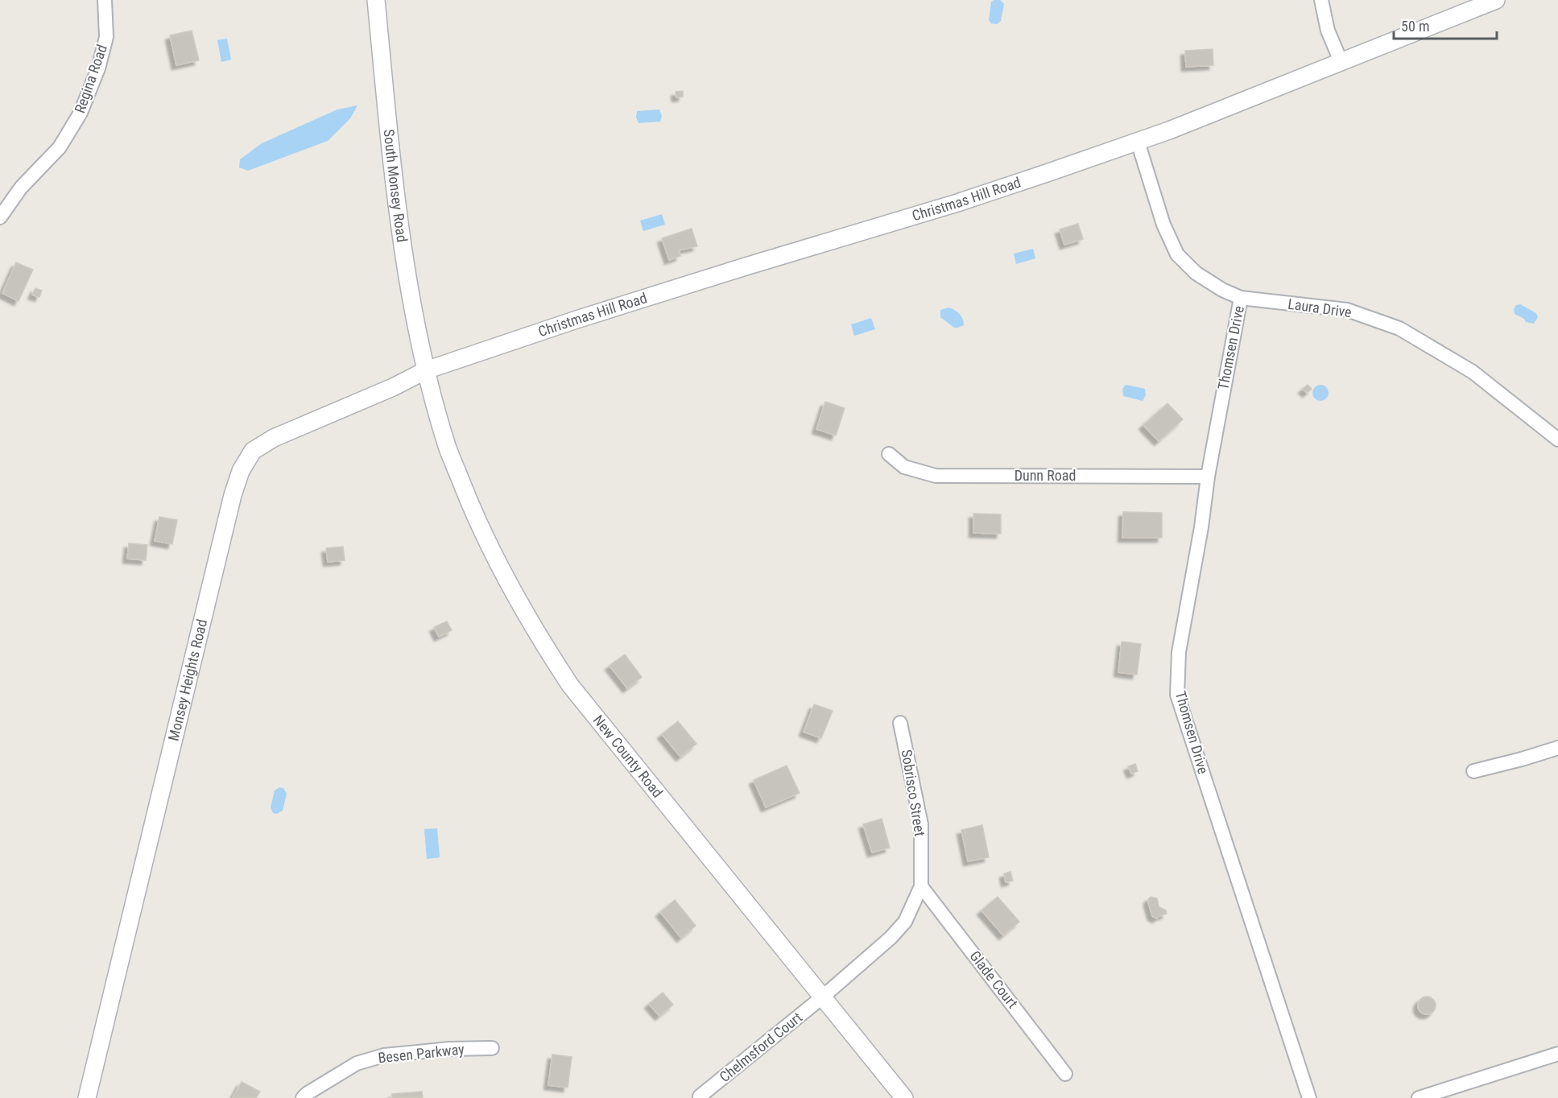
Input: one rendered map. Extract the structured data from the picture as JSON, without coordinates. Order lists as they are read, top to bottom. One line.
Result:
{"streets":{"street":["Regina Road","South Monsey Road","Christmas Hill Road","Laura Drive","Thomsen Drive","Dunn Road","Monsey Heights Road","New County Road","Sobrisco Street","Glade Court","Chelmsford Court","Besen Parkway"]},"crossings":[["South Monsey Road","Christmas Hill Road"],["South Monsey Road","Monsey Heights Road"],["South Monsey Road","New County Road"],["Christmas Hill Road","Laura Drive"],["Christmas Hill Road","Monsey Heights Road"],["Christmas Hill Road","New County Road"],["Laura Drive","Thomsen Drive"],["Thomsen Drive","Dunn Road"],["Monsey Heights Road","New County Road"],["New County Road","Sobrisco Street"],["New County Road","Chelmsford Court"],["Sobrisco Street","Glade Court"],["Sobrisco Street","Chelmsford Court"]],"scale_bar":"50 m"}
